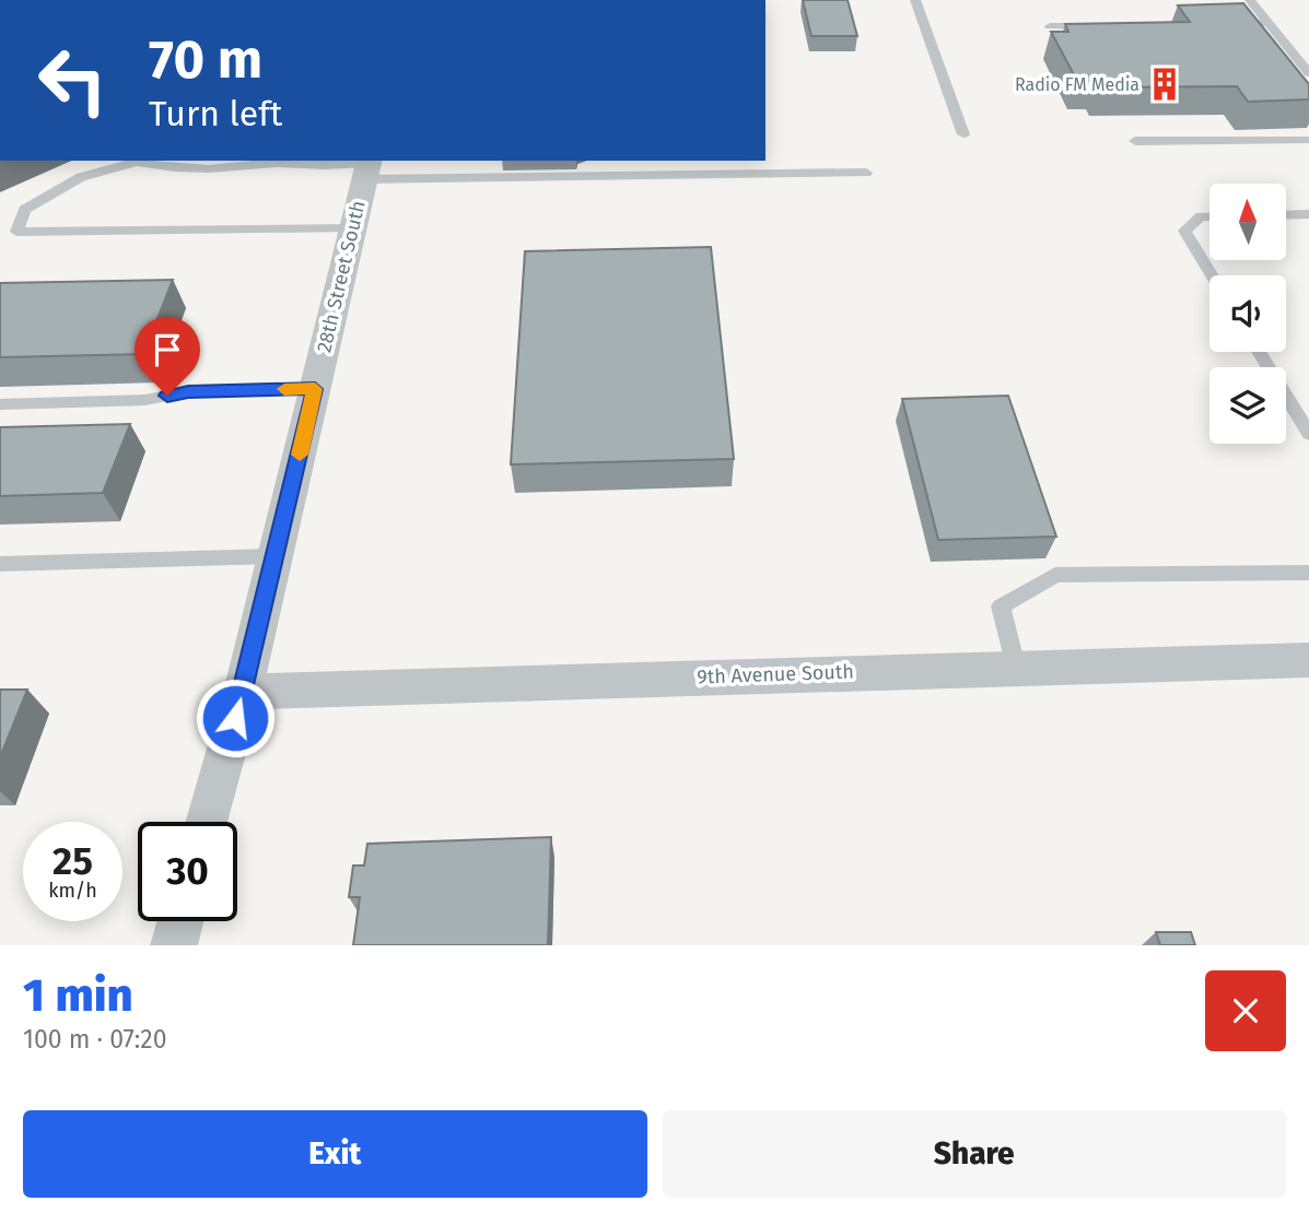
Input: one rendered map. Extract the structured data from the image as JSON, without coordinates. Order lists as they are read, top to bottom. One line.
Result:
{"streets":{"street":["28th Street South","9th Avenue South"]},"crossings":[["28th Street South","9th Avenue South"]],"places":{"building":["Radio FM Media"]},"north":"top","page":{"turn":["70 m","Turn left"],"speed":"25 km/h","limit":"30","heading":["1 min","100 m · 07:20"],"buttons":["Exit","Share"]}}
